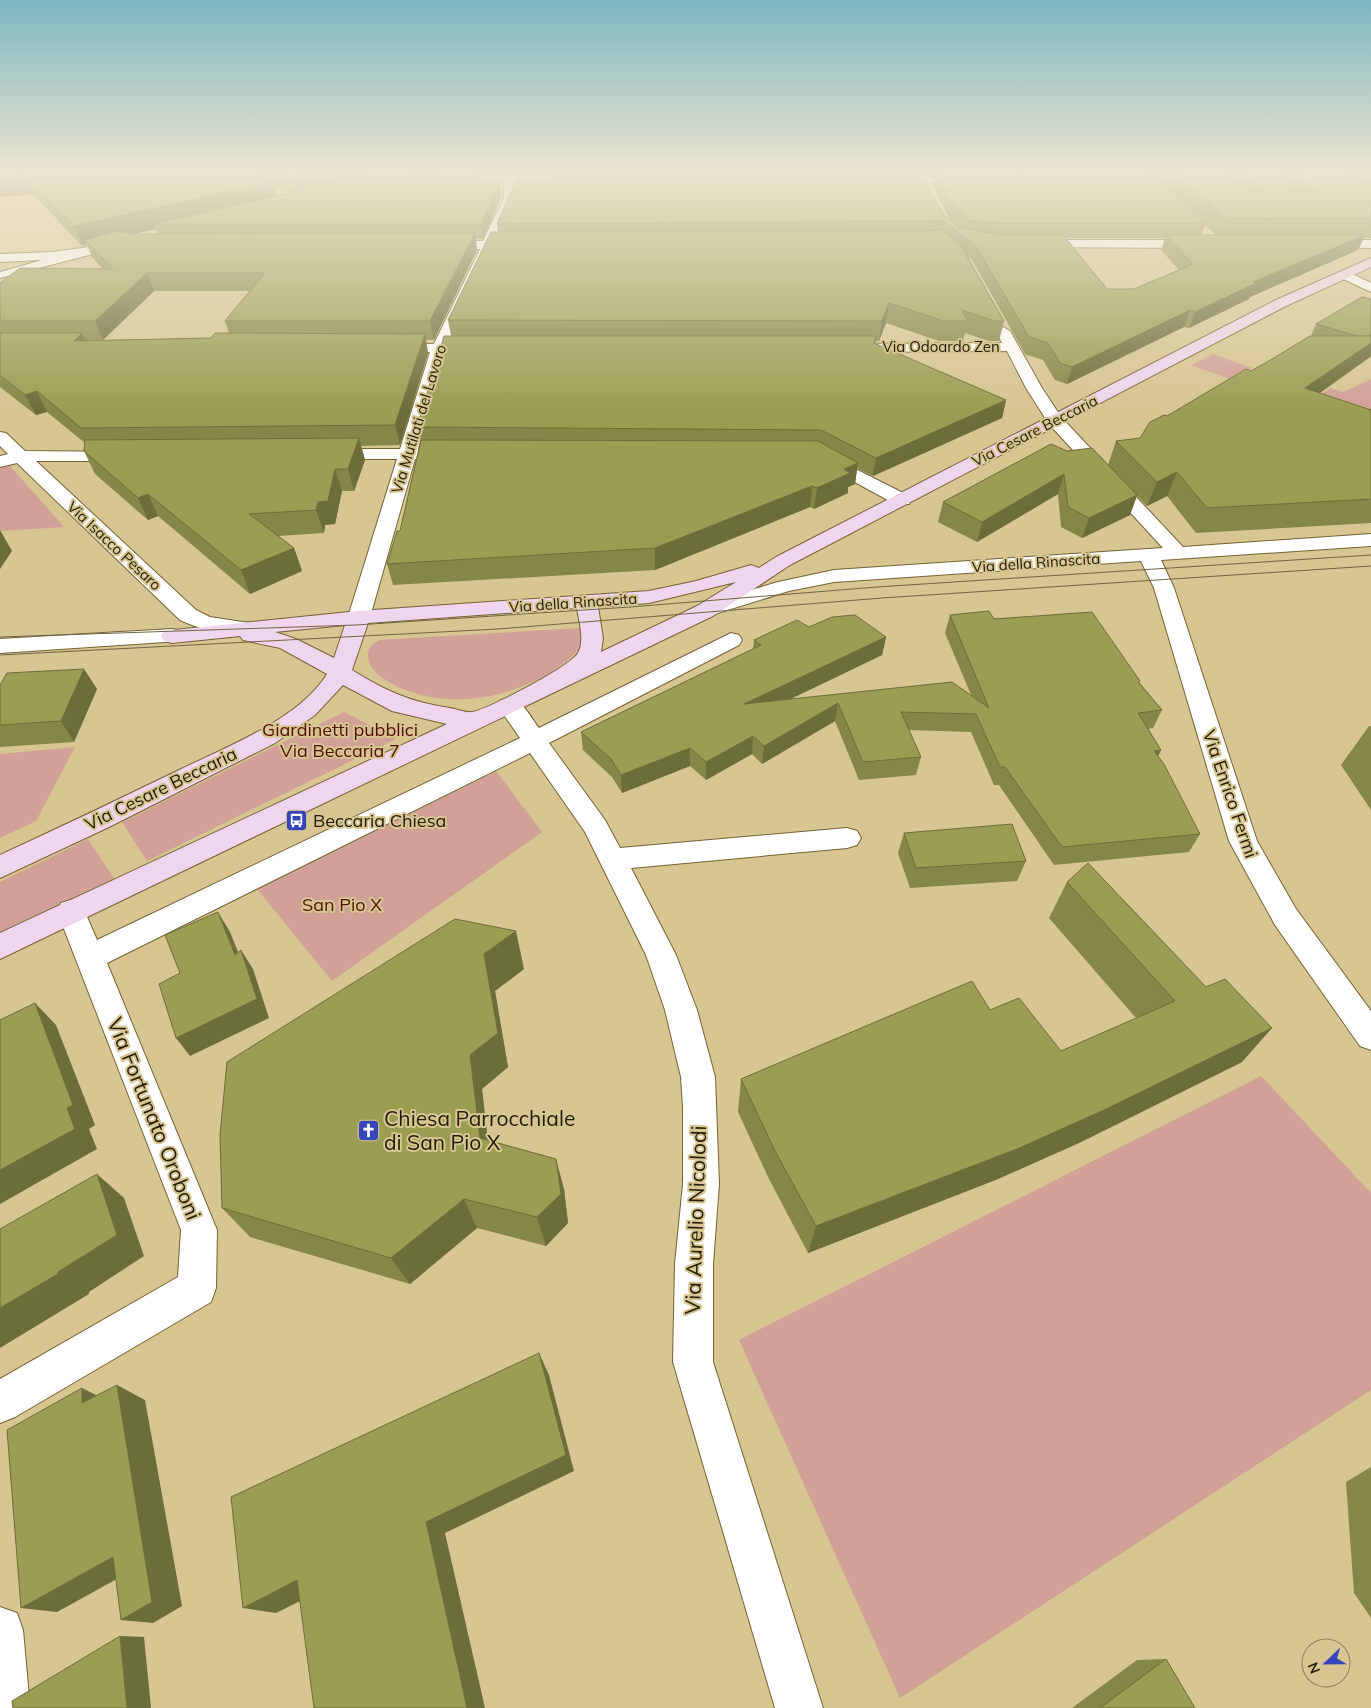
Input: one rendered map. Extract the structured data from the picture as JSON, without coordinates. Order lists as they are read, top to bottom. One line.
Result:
{"streets":{"street":["Via Odoardo Zen","Via Mutilati del Lavoro","Via Cesare Beccaria","Via Isacco Pesaro","Via della Rinascita","Via Enrico Fermi","Via Fortunato Oroboni","Via Aurelio Nicolodi"]},"crossings":[["Via Mutilati del Lavoro","Via Cesare Beccaria"],["Via Mutilati del Lavoro","Via della Rinascita"],["Via Cesare Beccaria","Via della Rinascita"],["Via Isacco Pesaro","Via della Rinascita"],["Via della Rinascita","Via Enrico Fermi"]],"parks":["Giardinetti pubblici Via Beccaria 7","San Pio X"],"places":{"bus stop":["Beccaria Chiesa"],"church":["Chiesa Parrocchiale di San Pio X"]},"north":"left"}
